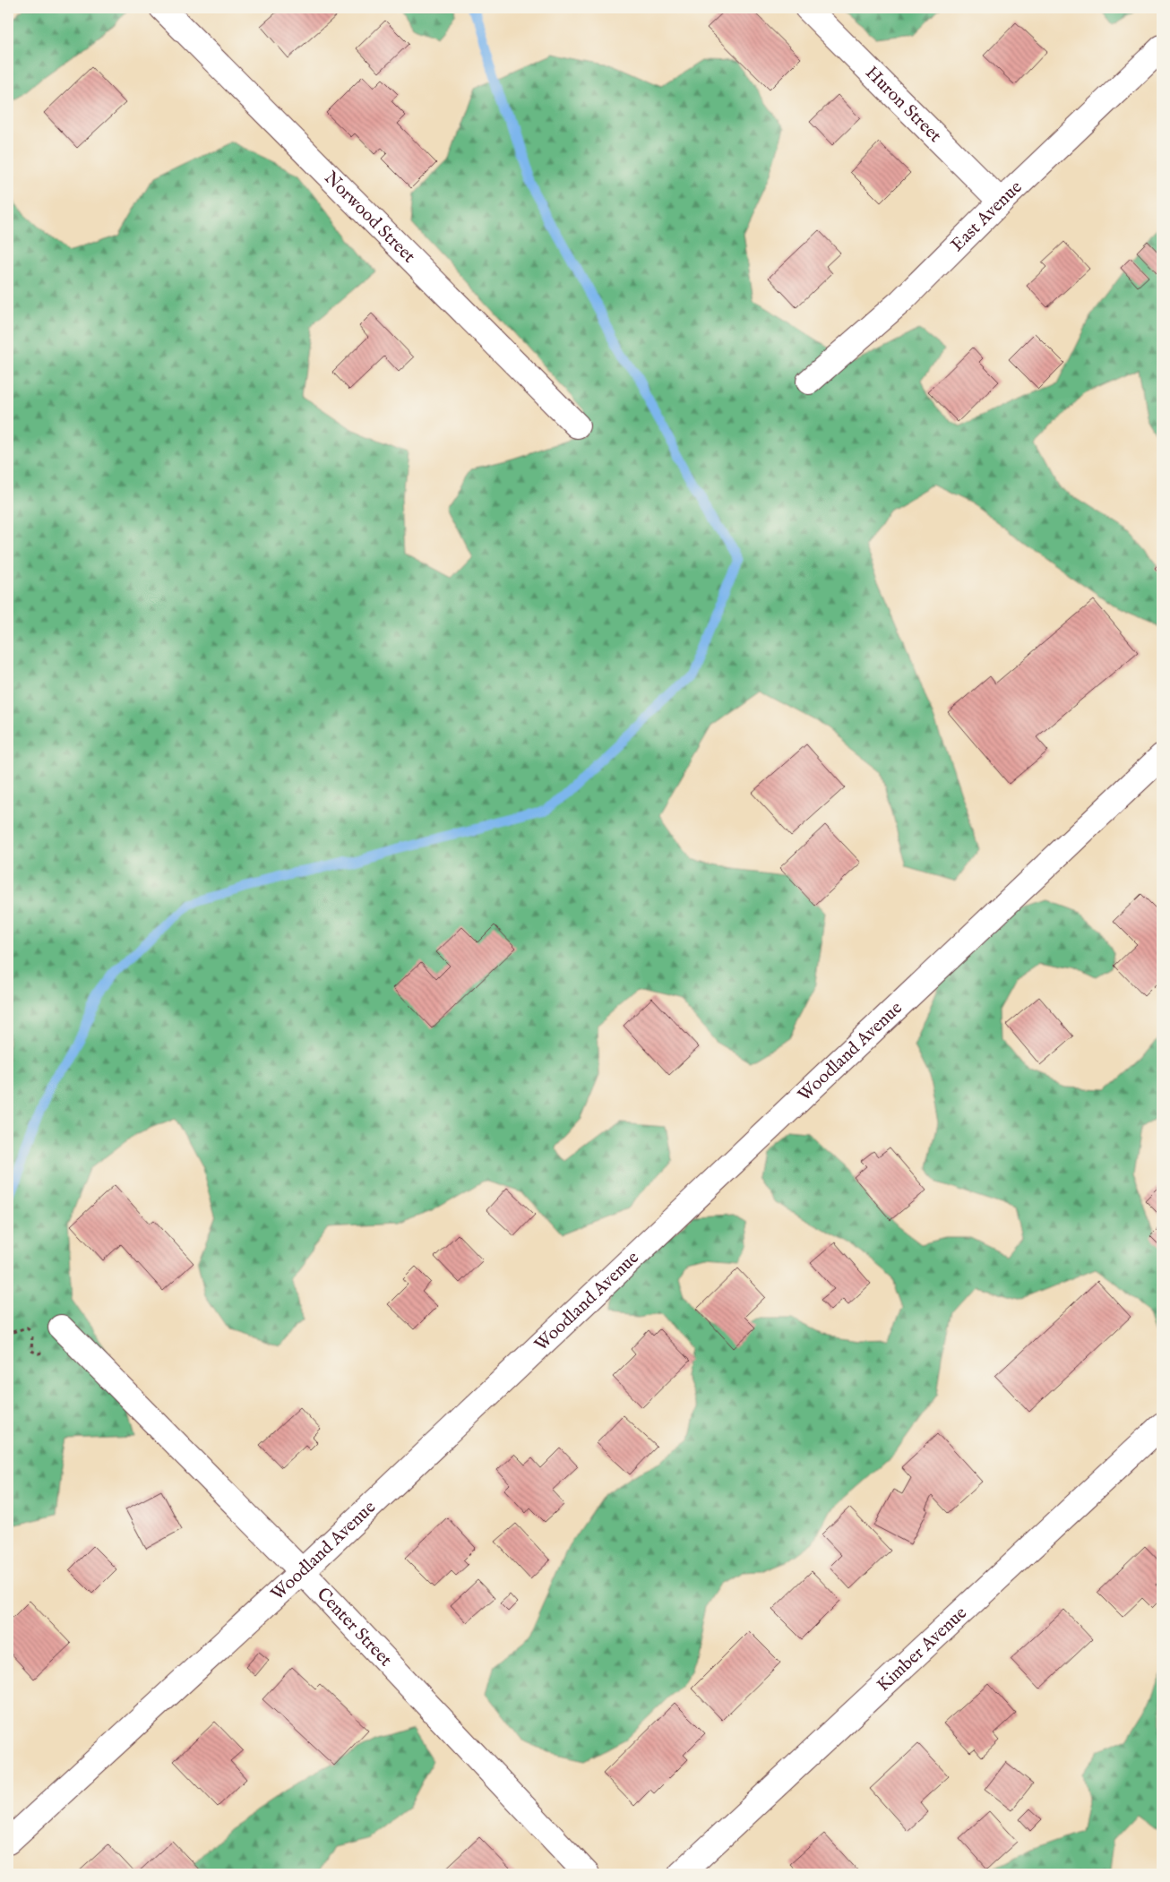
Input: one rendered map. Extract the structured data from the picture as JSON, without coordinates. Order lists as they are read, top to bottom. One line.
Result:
{"streets":{"street":["Huron Street","East Avenue","Norwood Street","Woodland Avenue","Center Street","Kimber Avenue"]},"crossings":[["Huron Street","East Avenue"],["Woodland Avenue","Center Street"]]}
